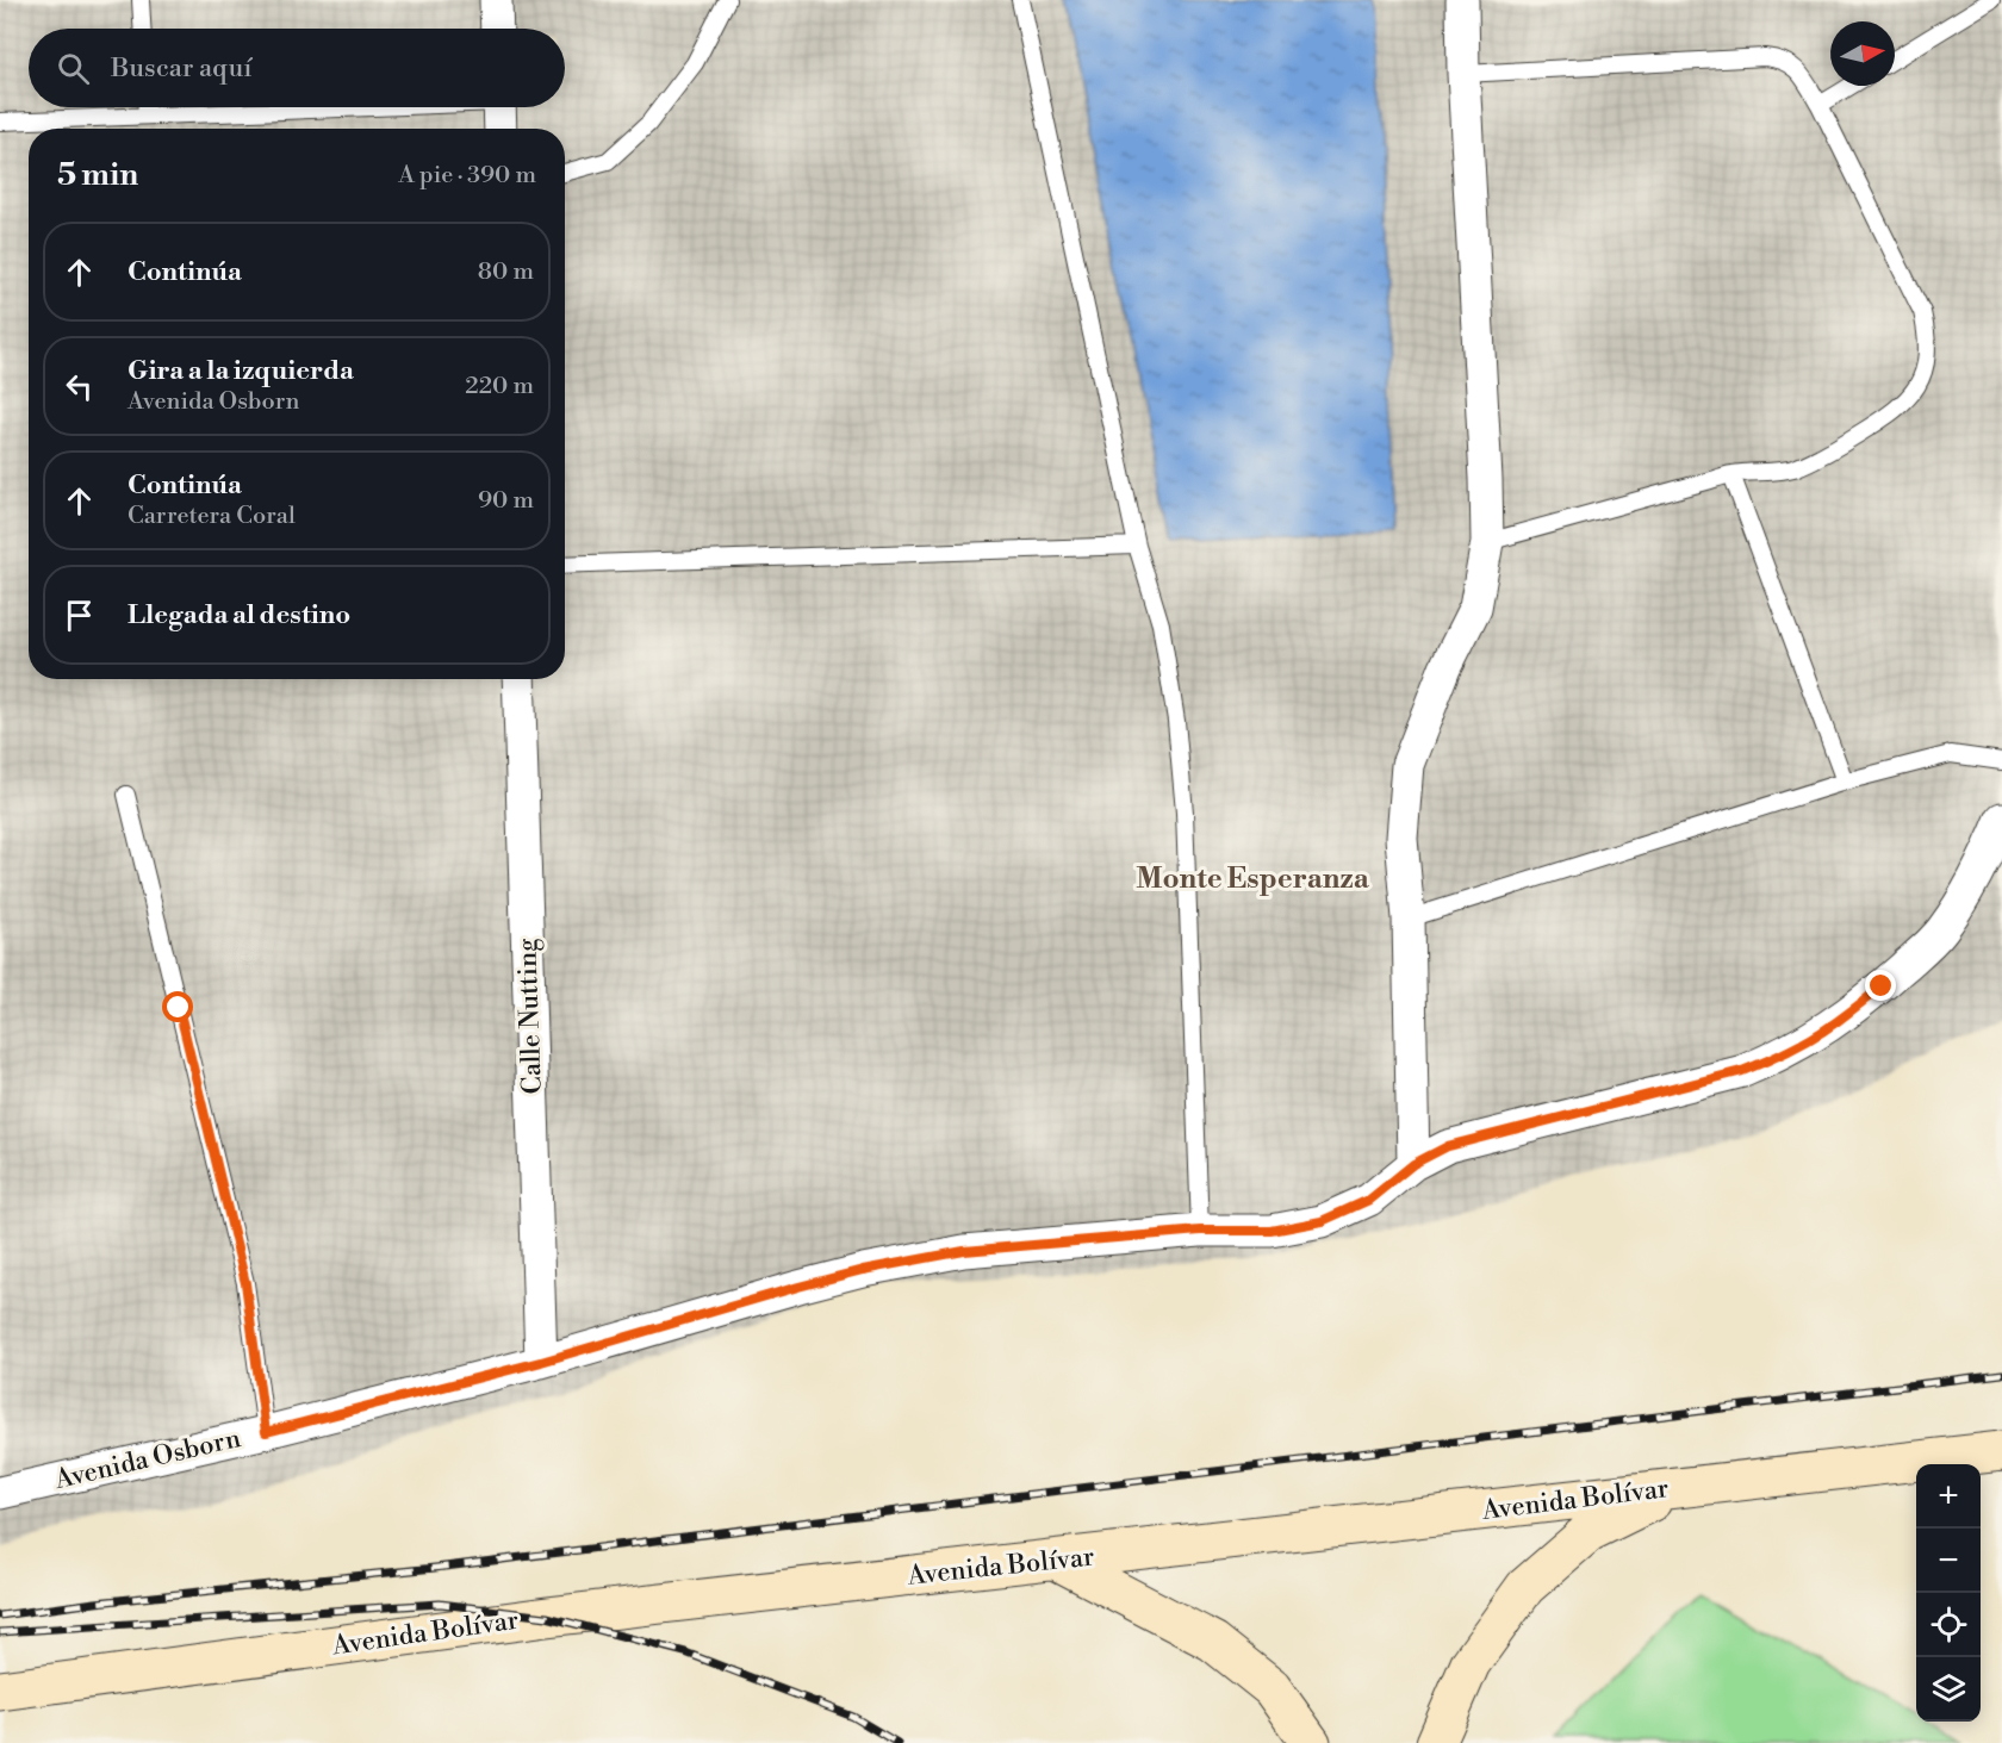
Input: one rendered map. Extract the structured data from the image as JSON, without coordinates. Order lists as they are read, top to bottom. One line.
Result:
{"streets":{"main road":["Avenida Bolívar"],"street":["Calle Nutting","Avenida Osborn"]},"crossings":[["Calle Nutting","Avenida Osborn"]],"districts":["Monte Esperanza"],"north":"right","page":{"search":"Buscar aquí","heading":["5 min","A pie · 390 m"],"list":[["Continúa","80 m"],["Gira a la izquierda","Avenida Osborn","220 m"],["Continúa","Carretera Coral","90 m"],"Llegada al destino"],"map_buttons":["+","−"]}}
